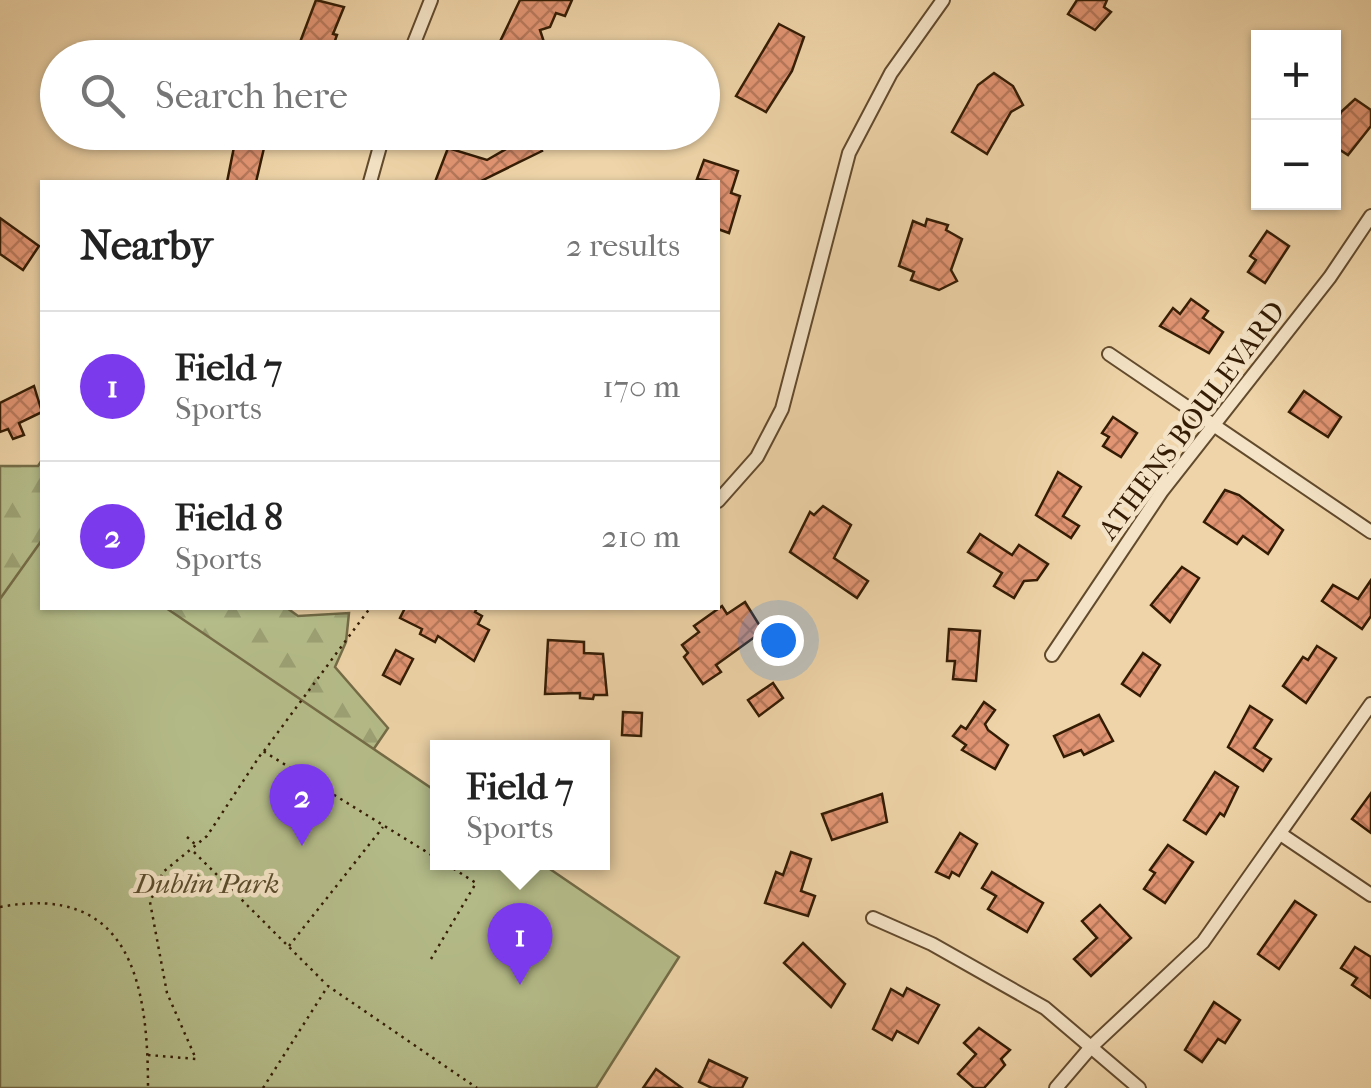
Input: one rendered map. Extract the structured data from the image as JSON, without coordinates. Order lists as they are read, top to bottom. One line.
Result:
{"streets":{"street":["ATHENS BOULEVARD"]},"parks":["Dublin Park"],"page":{"map_buttons":["+","−"],"search":"Search here","heading":["Nearby","2 results"],"list":[{"mark":"1","name":"Field 7","note":"Sports","value":"170 m"},{"mark":"2","name":"Field 8","note":"Sports","value":"210 m"}],"popup":["Field 7","Sports"],"pins":["2","1"]}}
